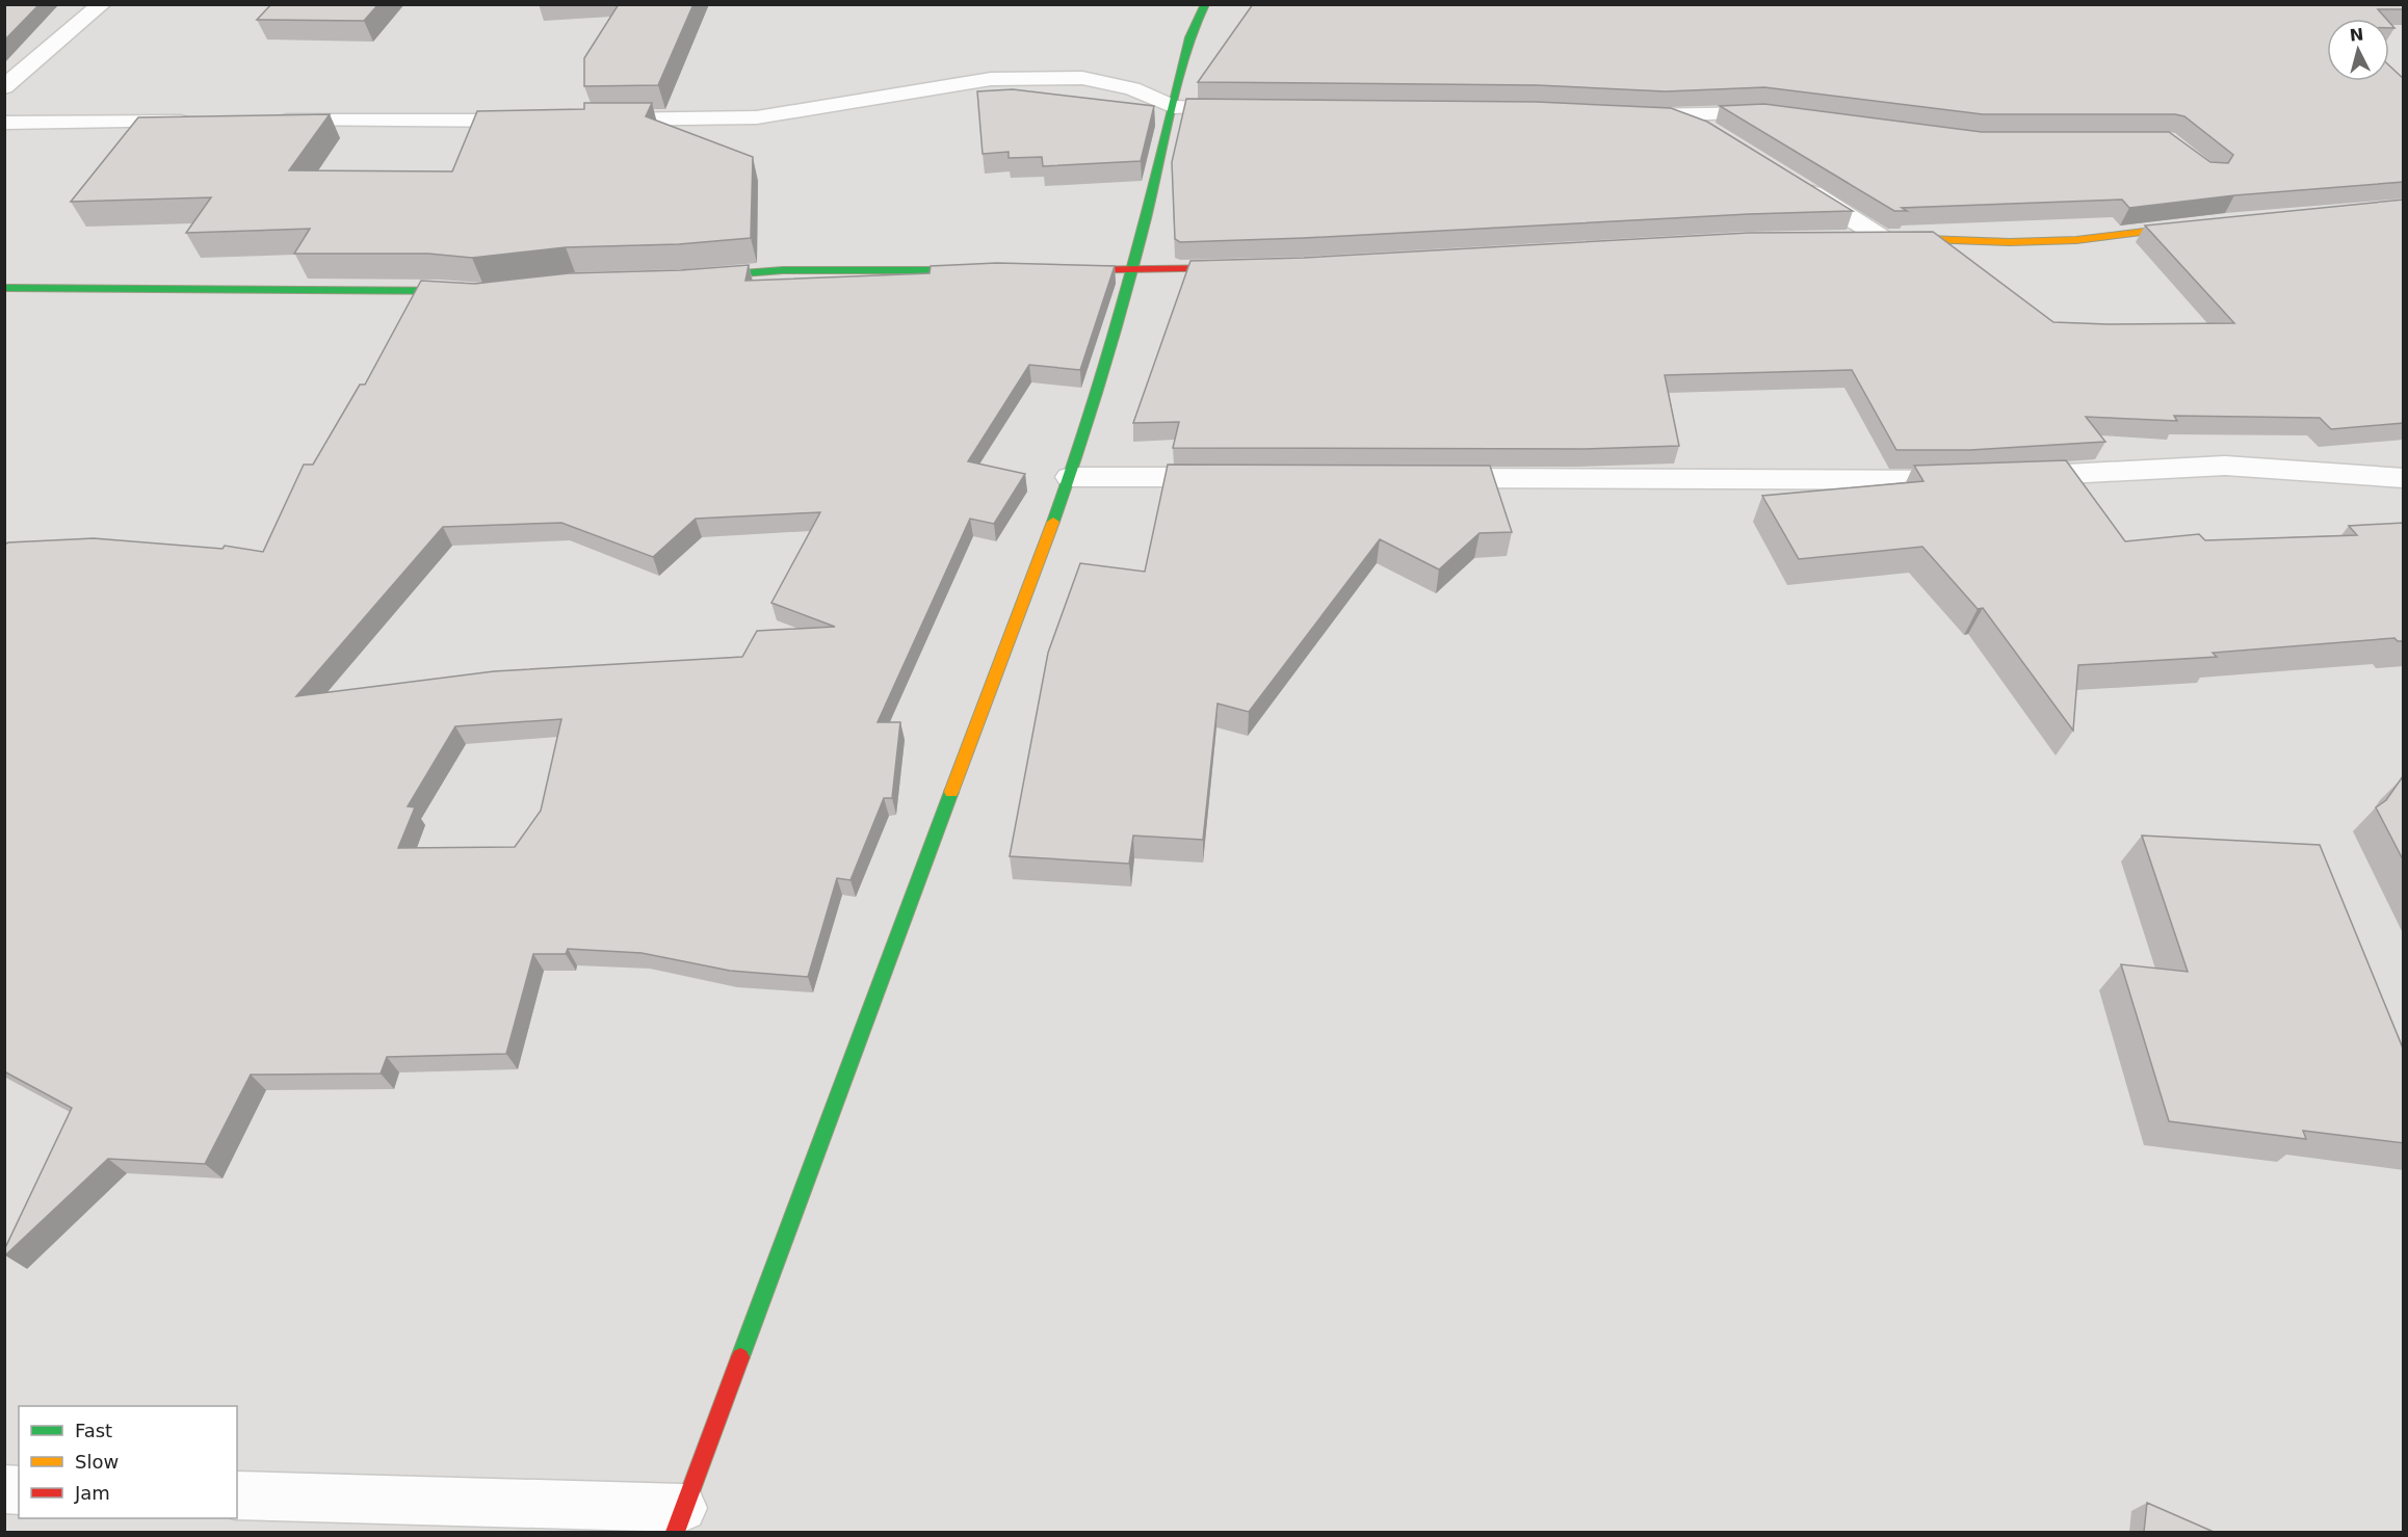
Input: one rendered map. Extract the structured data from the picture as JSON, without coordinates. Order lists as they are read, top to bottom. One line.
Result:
{"legend":["Fast","Slow","Jam"],"north":"top"}
